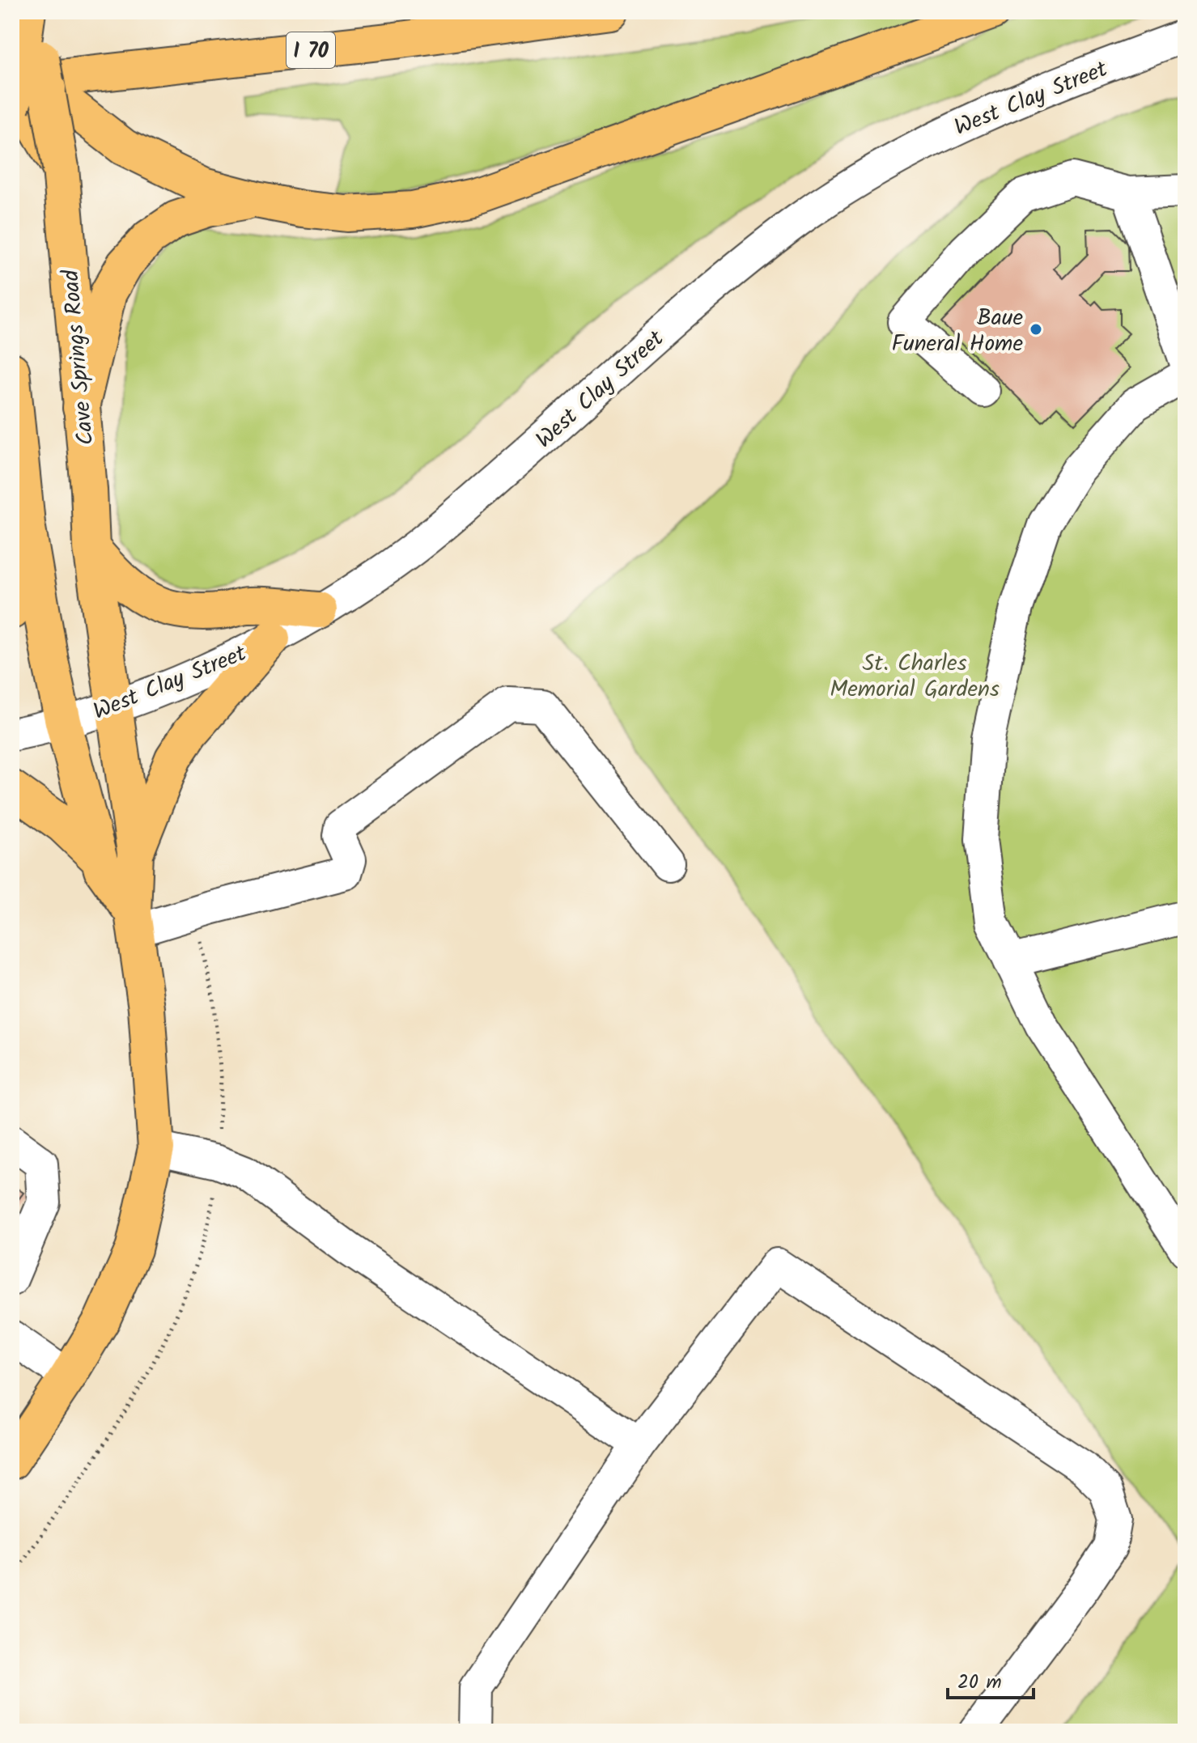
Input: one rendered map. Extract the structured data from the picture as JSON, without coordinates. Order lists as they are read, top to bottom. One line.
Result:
{"streets":{"main road":["I 70","Cave Springs Road"],"street":["West Clay Street"]},"crossings":[["I 70","Cave Springs Road"],["West Clay Street","Cave Springs Road"]],"parks":["St. Charles Memorial Gardens"],"places":["Baue Funeral Home"],"scale_bar":"20 m"}
